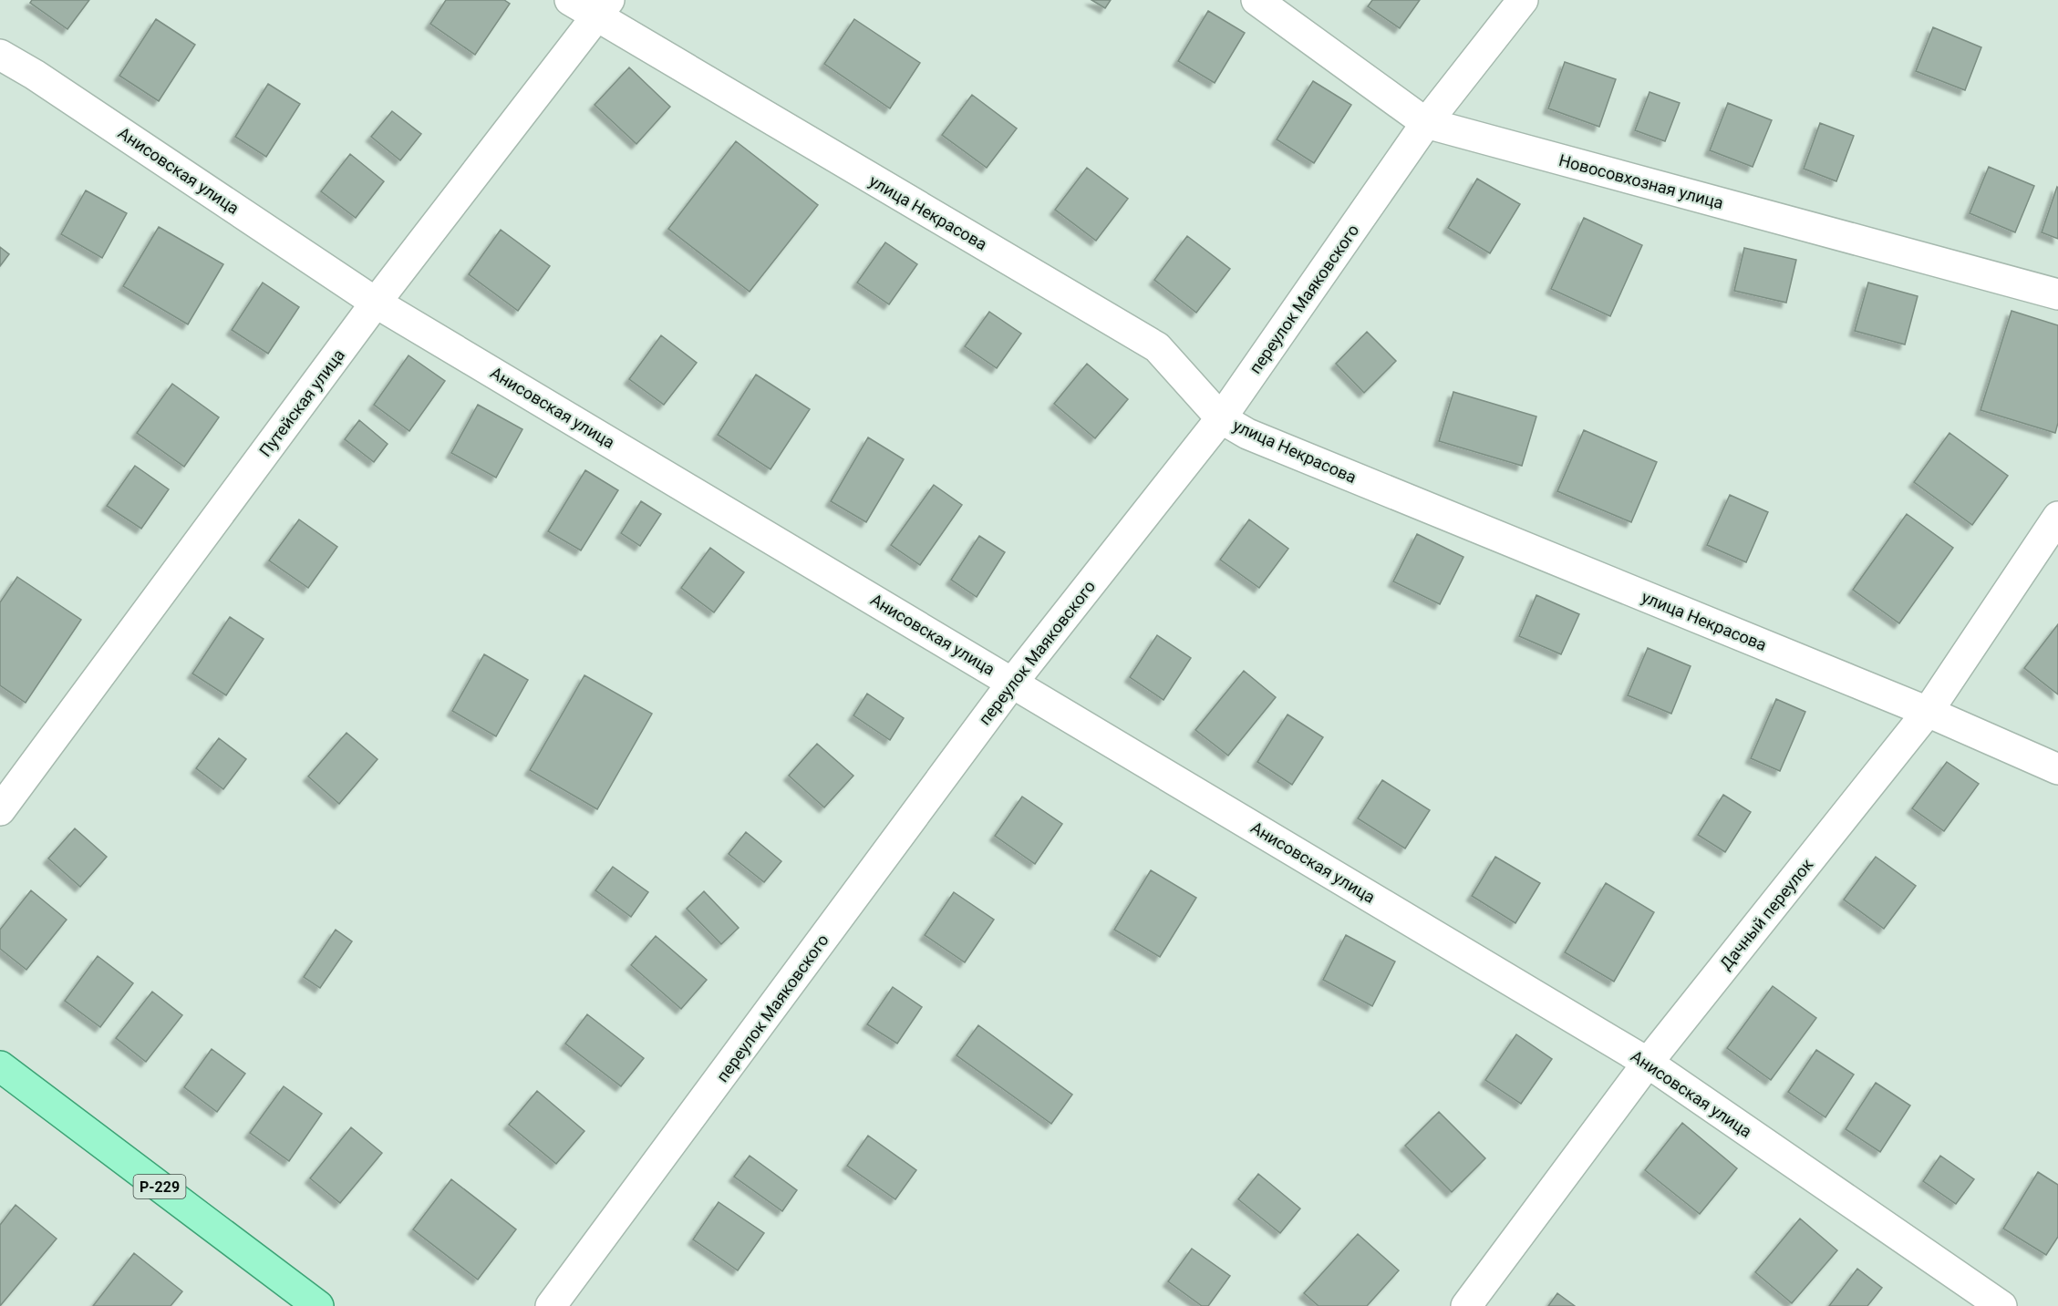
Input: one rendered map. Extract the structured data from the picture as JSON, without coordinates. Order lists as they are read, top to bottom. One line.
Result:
{"streets":{"main road":["Р-229"],"street":["Анисовская улица","Новосовхозная улица","улица Некрасова","переулок Маяковского","Путейская улица","Дачный переулок"]},"crossings":[["Анисовская улица","переулок Маяковского"],["Анисовская улица","Путейская улица"],["Анисовская улица","Дачный переулок"],["Новосовхозная улица","переулок Маяковского"],["улица Некрасова","переулок Маяковского"],["улица Некрасова","Путейская улица"],["улица Некрасова","Дачный переулок"]]}
